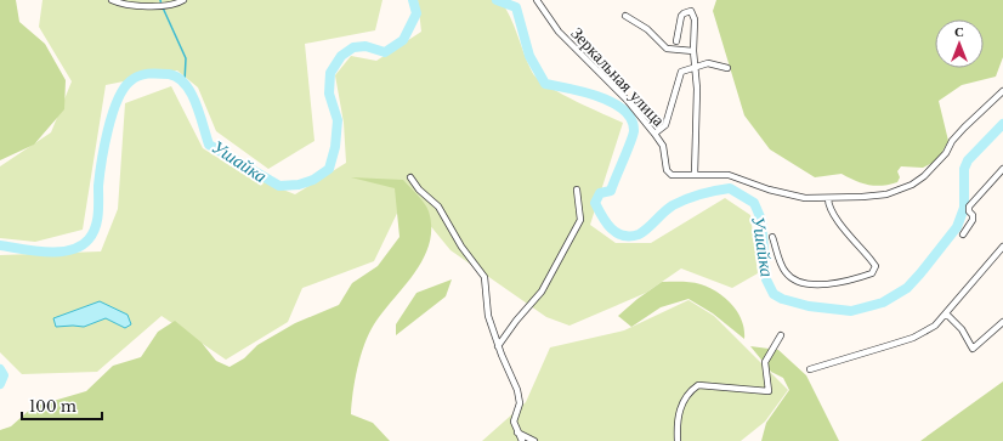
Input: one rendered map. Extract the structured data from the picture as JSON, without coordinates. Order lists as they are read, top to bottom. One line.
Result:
{"streets":{"street":["Зеркальная улица"]},"water":["Ушайка"],"scale_bar":"100 m","north":"top"}
